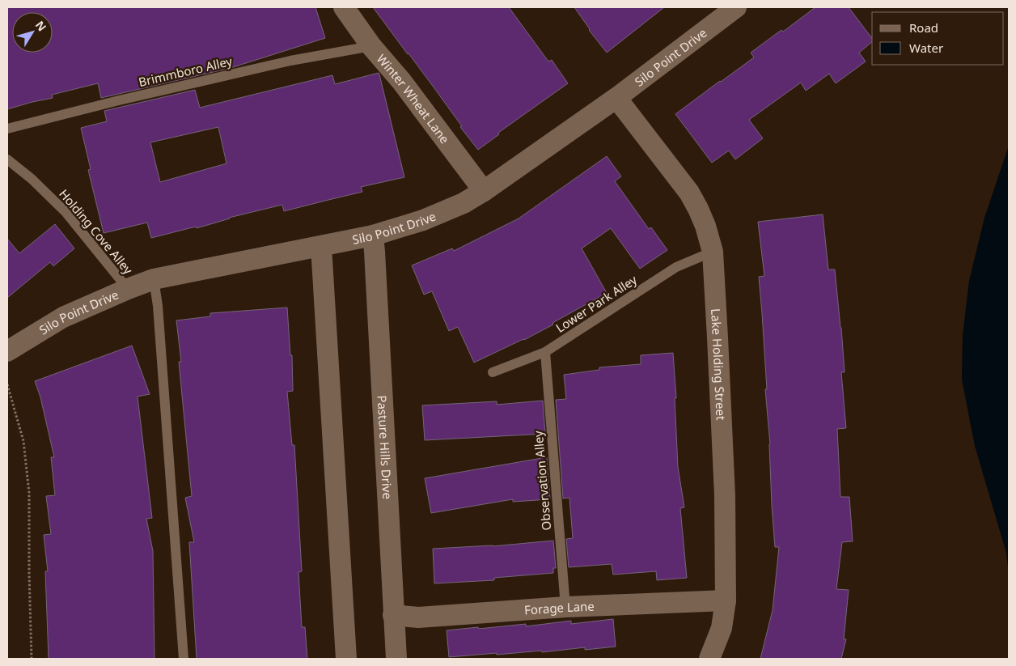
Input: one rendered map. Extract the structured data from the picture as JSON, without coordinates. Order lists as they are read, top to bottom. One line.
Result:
{"streets":{"street":["Silo Point Drive","Winter Wheat Lane","Lake Holding Street","Pasture Hills Drive","Forage Lane"],"lane":["Brimmboro Alley","Holding Cove Alley","Lower Park Alley","Observation Alley"]},"crossings":[["Silo Point Drive","Winter Wheat Lane"],["Silo Point Drive","Holding Cove Alley"],["Silo Point Drive","Lake Holding Street"],["Silo Point Drive","Pasture Hills Drive"],["Brimmboro Alley","Winter Wheat Lane"],["Lower Park Alley","Lake Holding Street"],["Lower Park Alley","Observation Alley"],["Lake Holding Street","Forage Lane"],["Pasture Hills Drive","Forage Lane"],["Observation Alley","Forage Lane"]],"legend":["Road","Water"],"north":"top right"}
